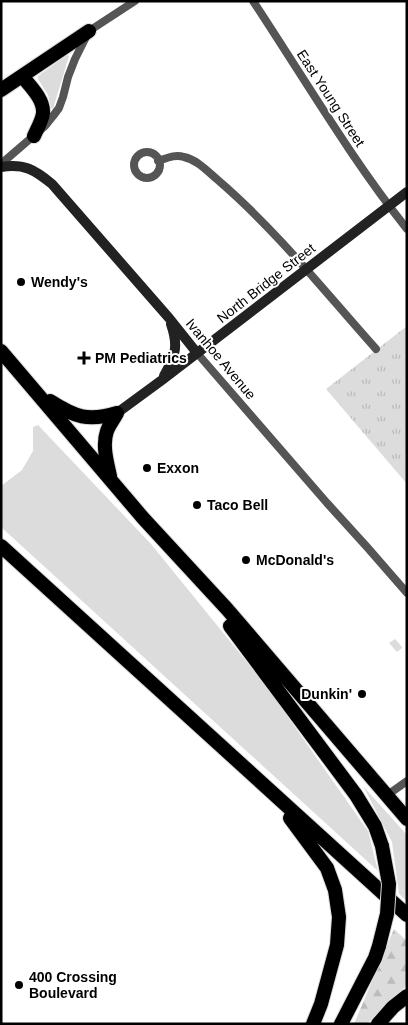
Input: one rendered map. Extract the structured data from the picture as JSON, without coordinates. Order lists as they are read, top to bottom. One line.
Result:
{"streets":{"street":["East Young Street","North Bridge Street","Ivanhoe Avenue"]},"crossings":[["East Young Street","North Bridge Street"],["North Bridge Street","Ivanhoe Avenue"]],"places":{"other":["Wendy's","Exxon","Taco Bell","McDonald's","Dunkin'","400 Crossing Boulevard"],"health":["PM Pediatrics"]}}
